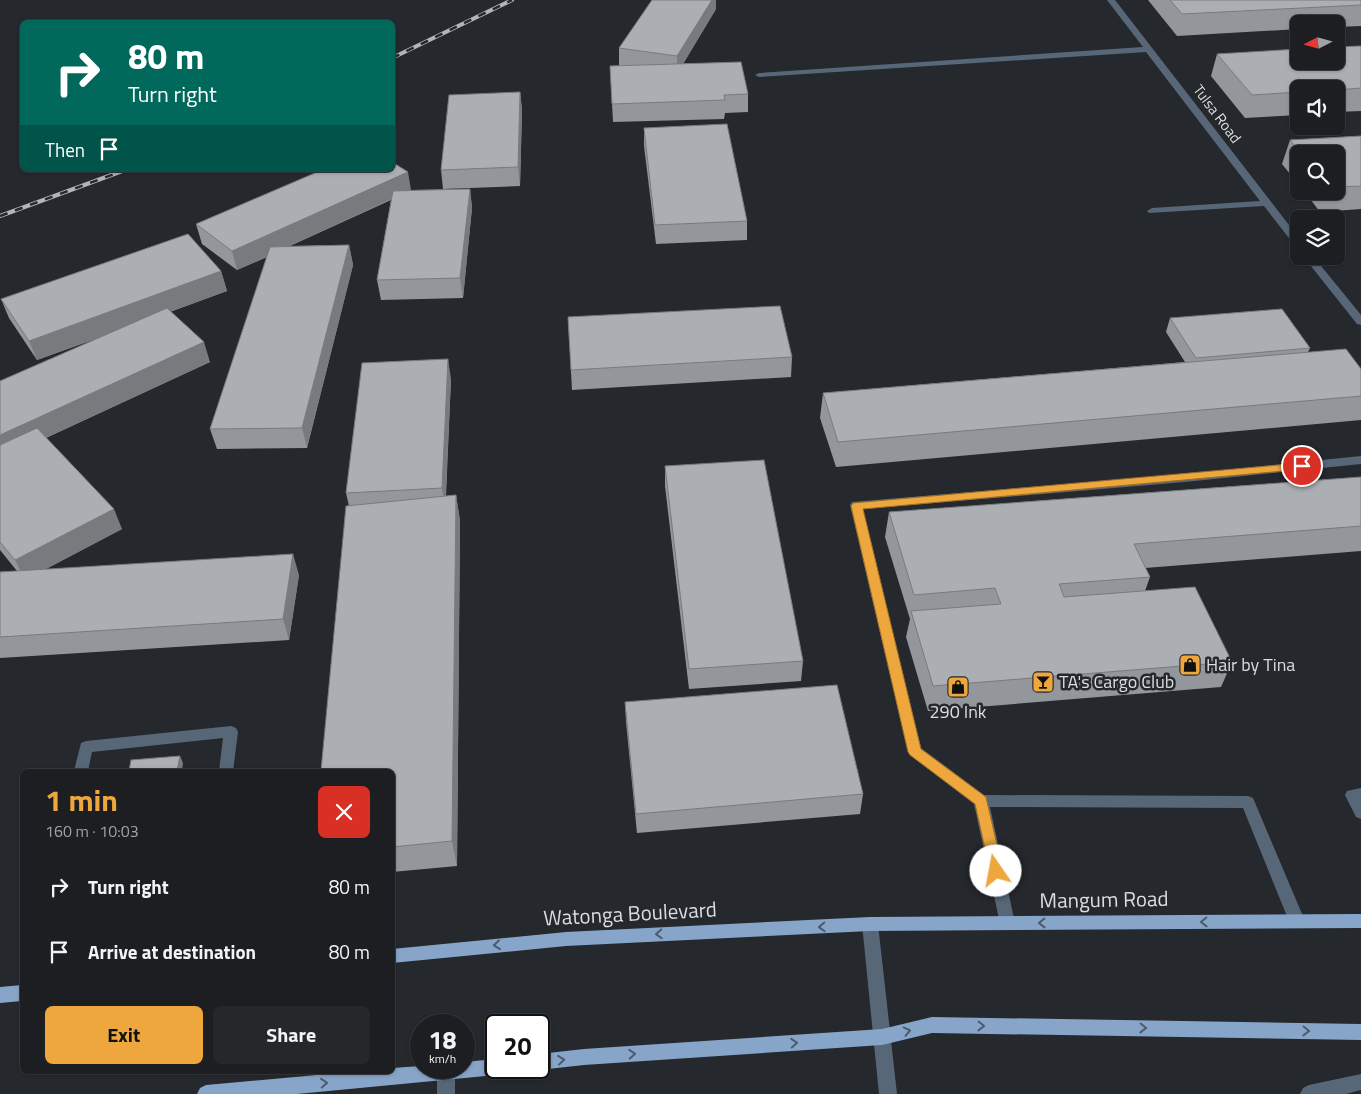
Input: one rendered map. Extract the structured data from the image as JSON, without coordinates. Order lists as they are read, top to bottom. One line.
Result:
{"streets":{"main road":["Mangum Road","Watonga Boulevard"],"street":["Tulsa Road"]},"crossings":[["Mangum Road","Watonga Boulevard"]],"one_way":["Watonga Boulevard"],"places":{"shop":["Hair by Tina","290 Ink"],"bar":["TA's Cargo Club"]},"north":"left","page":{"turn":["80 m","Turn right"],"then":"Then","heading":["1 min","160 m · 10:03"],"list":[{"name":"Turn right","value":"80 m"},{"name":"Arrive at destination","value":"80 m"}],"buttons":["Exit","Share"],"speed":"18 km/h","limit":"20"}}
